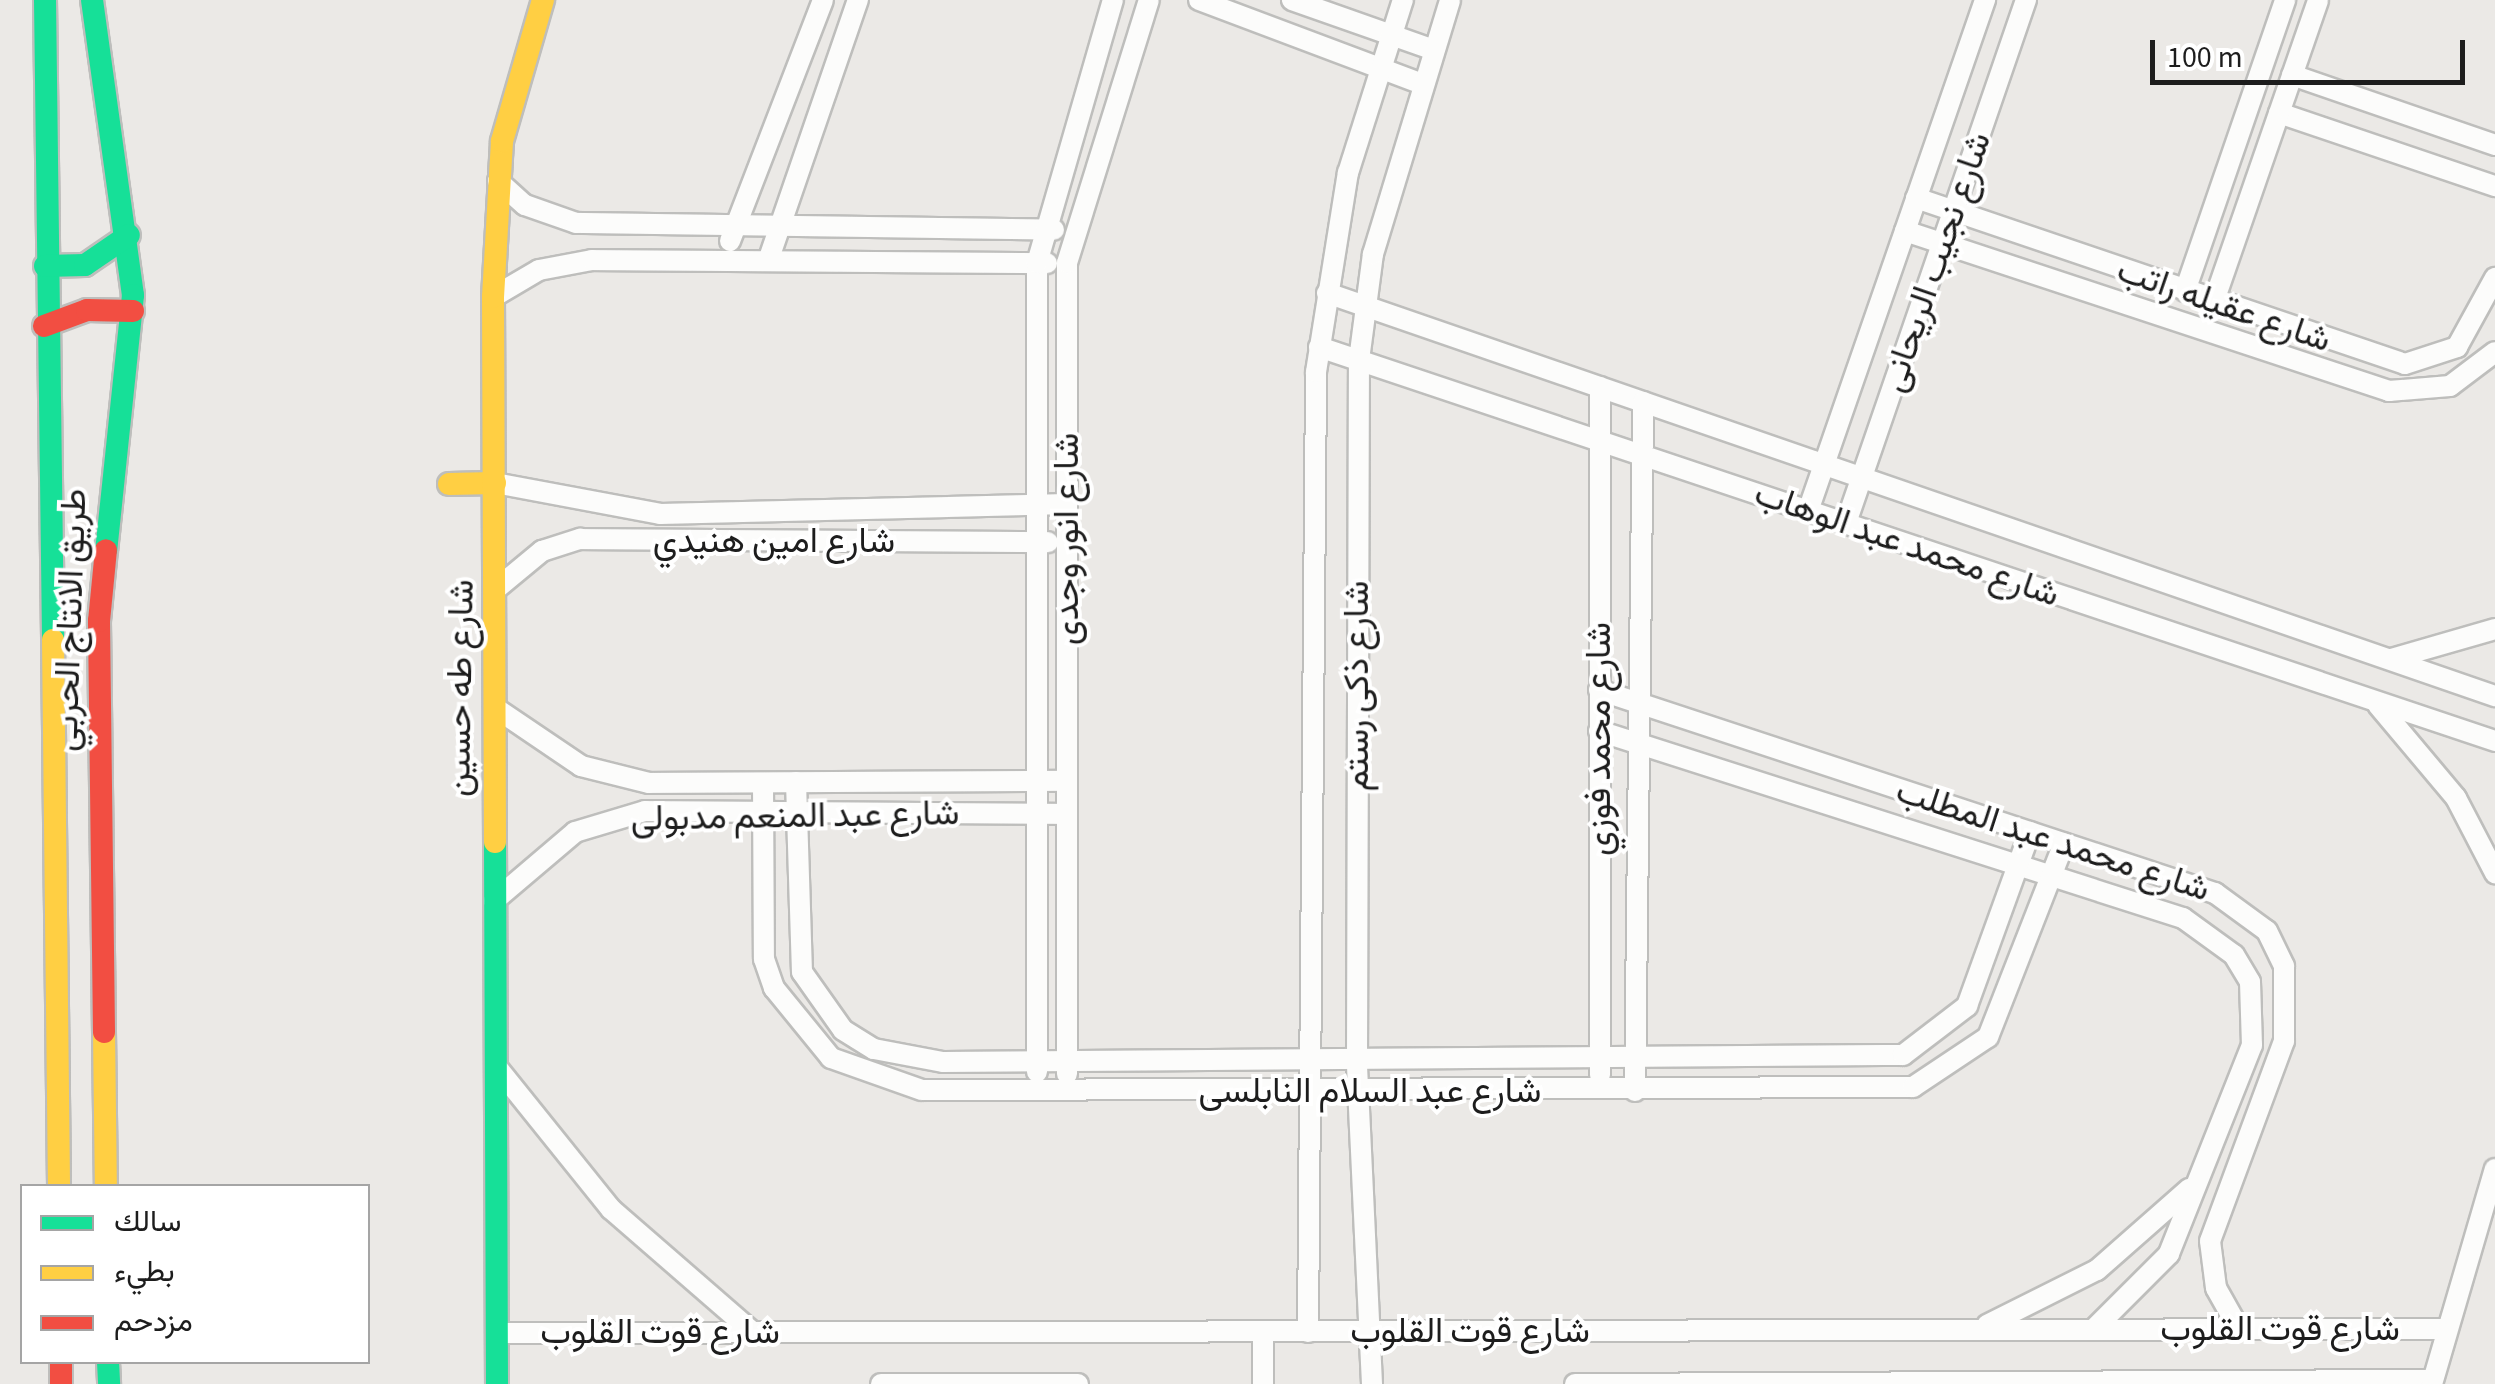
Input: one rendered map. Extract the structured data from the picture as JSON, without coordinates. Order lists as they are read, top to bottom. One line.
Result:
{"streets":{"main road":["طريق الانتاج الحربي","شارع طه حسين"],"street":["شارع نجيب الريحانى","شارع عقيله راتب","شارع انور وجدى","شارع امين هنيدي","شارع محمد عبد الوهاب","شارع ذكى رستم","شارع محمد فوزي","شارع عبد المنعم مدبولى","شارع محمد عبد المطلب","شارع عبد السلام النابلسى","شارع قوت القلوب"]},"crossings":[["شارع نجيب الريحانى","شارع عقيله راتب"],["شارع نجيب الريحانى","شارع محمد عبد الوهاب"],["شارع انور وجدى","شارع امين هنيدي"],["شارع انور وجدى","شارع عبد المنعم مدبولى"],["شارع انور وجدى","شارع عبد السلام النابلسى"],["شارع امين هنيدي","شارع طه حسين"],["شارع محمد عبد الوهاب","شارع ذكى رستم"],["شارع محمد عبد الوهاب","شارع محمد فوزي"],["شارع ذكى رستم","شارع عبد السلام النابلسى"],["شارع ذكى رستم","شارع قوت القلوب"],["شارع طه حسين","شارع عبد المنعم مدبولى"],["شارع طه حسين","شارع قوت القلوب"],["شارع محمد فوزي","شارع محمد عبد المطلب"],["شارع محمد فوزي","شارع عبد السلام النابلسى"],["شارع عبد المنعم مدبولى","شارع عبد السلام النابلسى"],["شارع محمد عبد المطلب","شارع عبد السلام النابلسى"],["شارع محمد عبد المطلب","شارع قوت القلوب"]],"legend":["سالك","بطيء","مزدحم"],"scale_bar":"100 m"}
